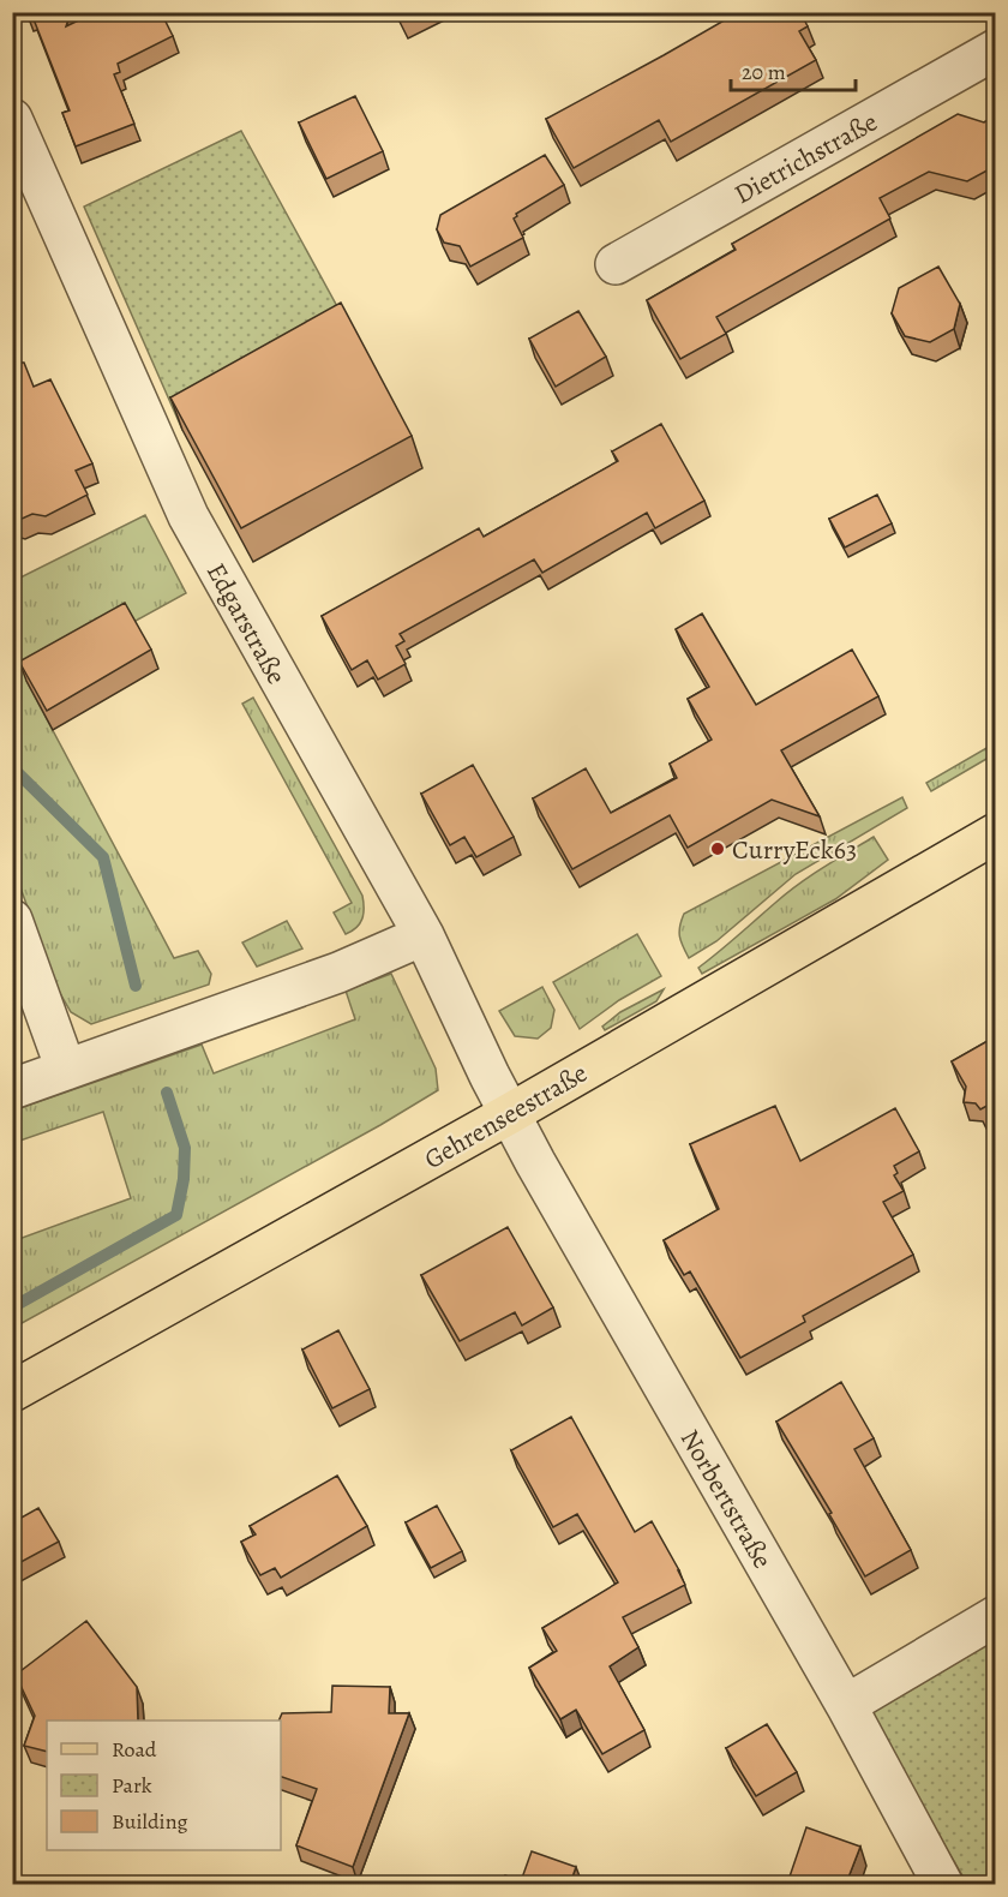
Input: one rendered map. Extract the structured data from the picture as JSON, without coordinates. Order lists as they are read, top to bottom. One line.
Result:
{"streets":{"main road":["Gehrenseestraße"],"street":["Dietrichstraße","Edgarstraße","Norbertstraße"]},"crossings":[["Edgarstraße","Gehrenseestraße"],["Edgarstraße","Norbertstraße"],["Gehrenseestraße","Norbertstraße"]],"places":["CurryEck63"],"legend":["Road","Park","Building"],"scale_bar":"20 m"}
